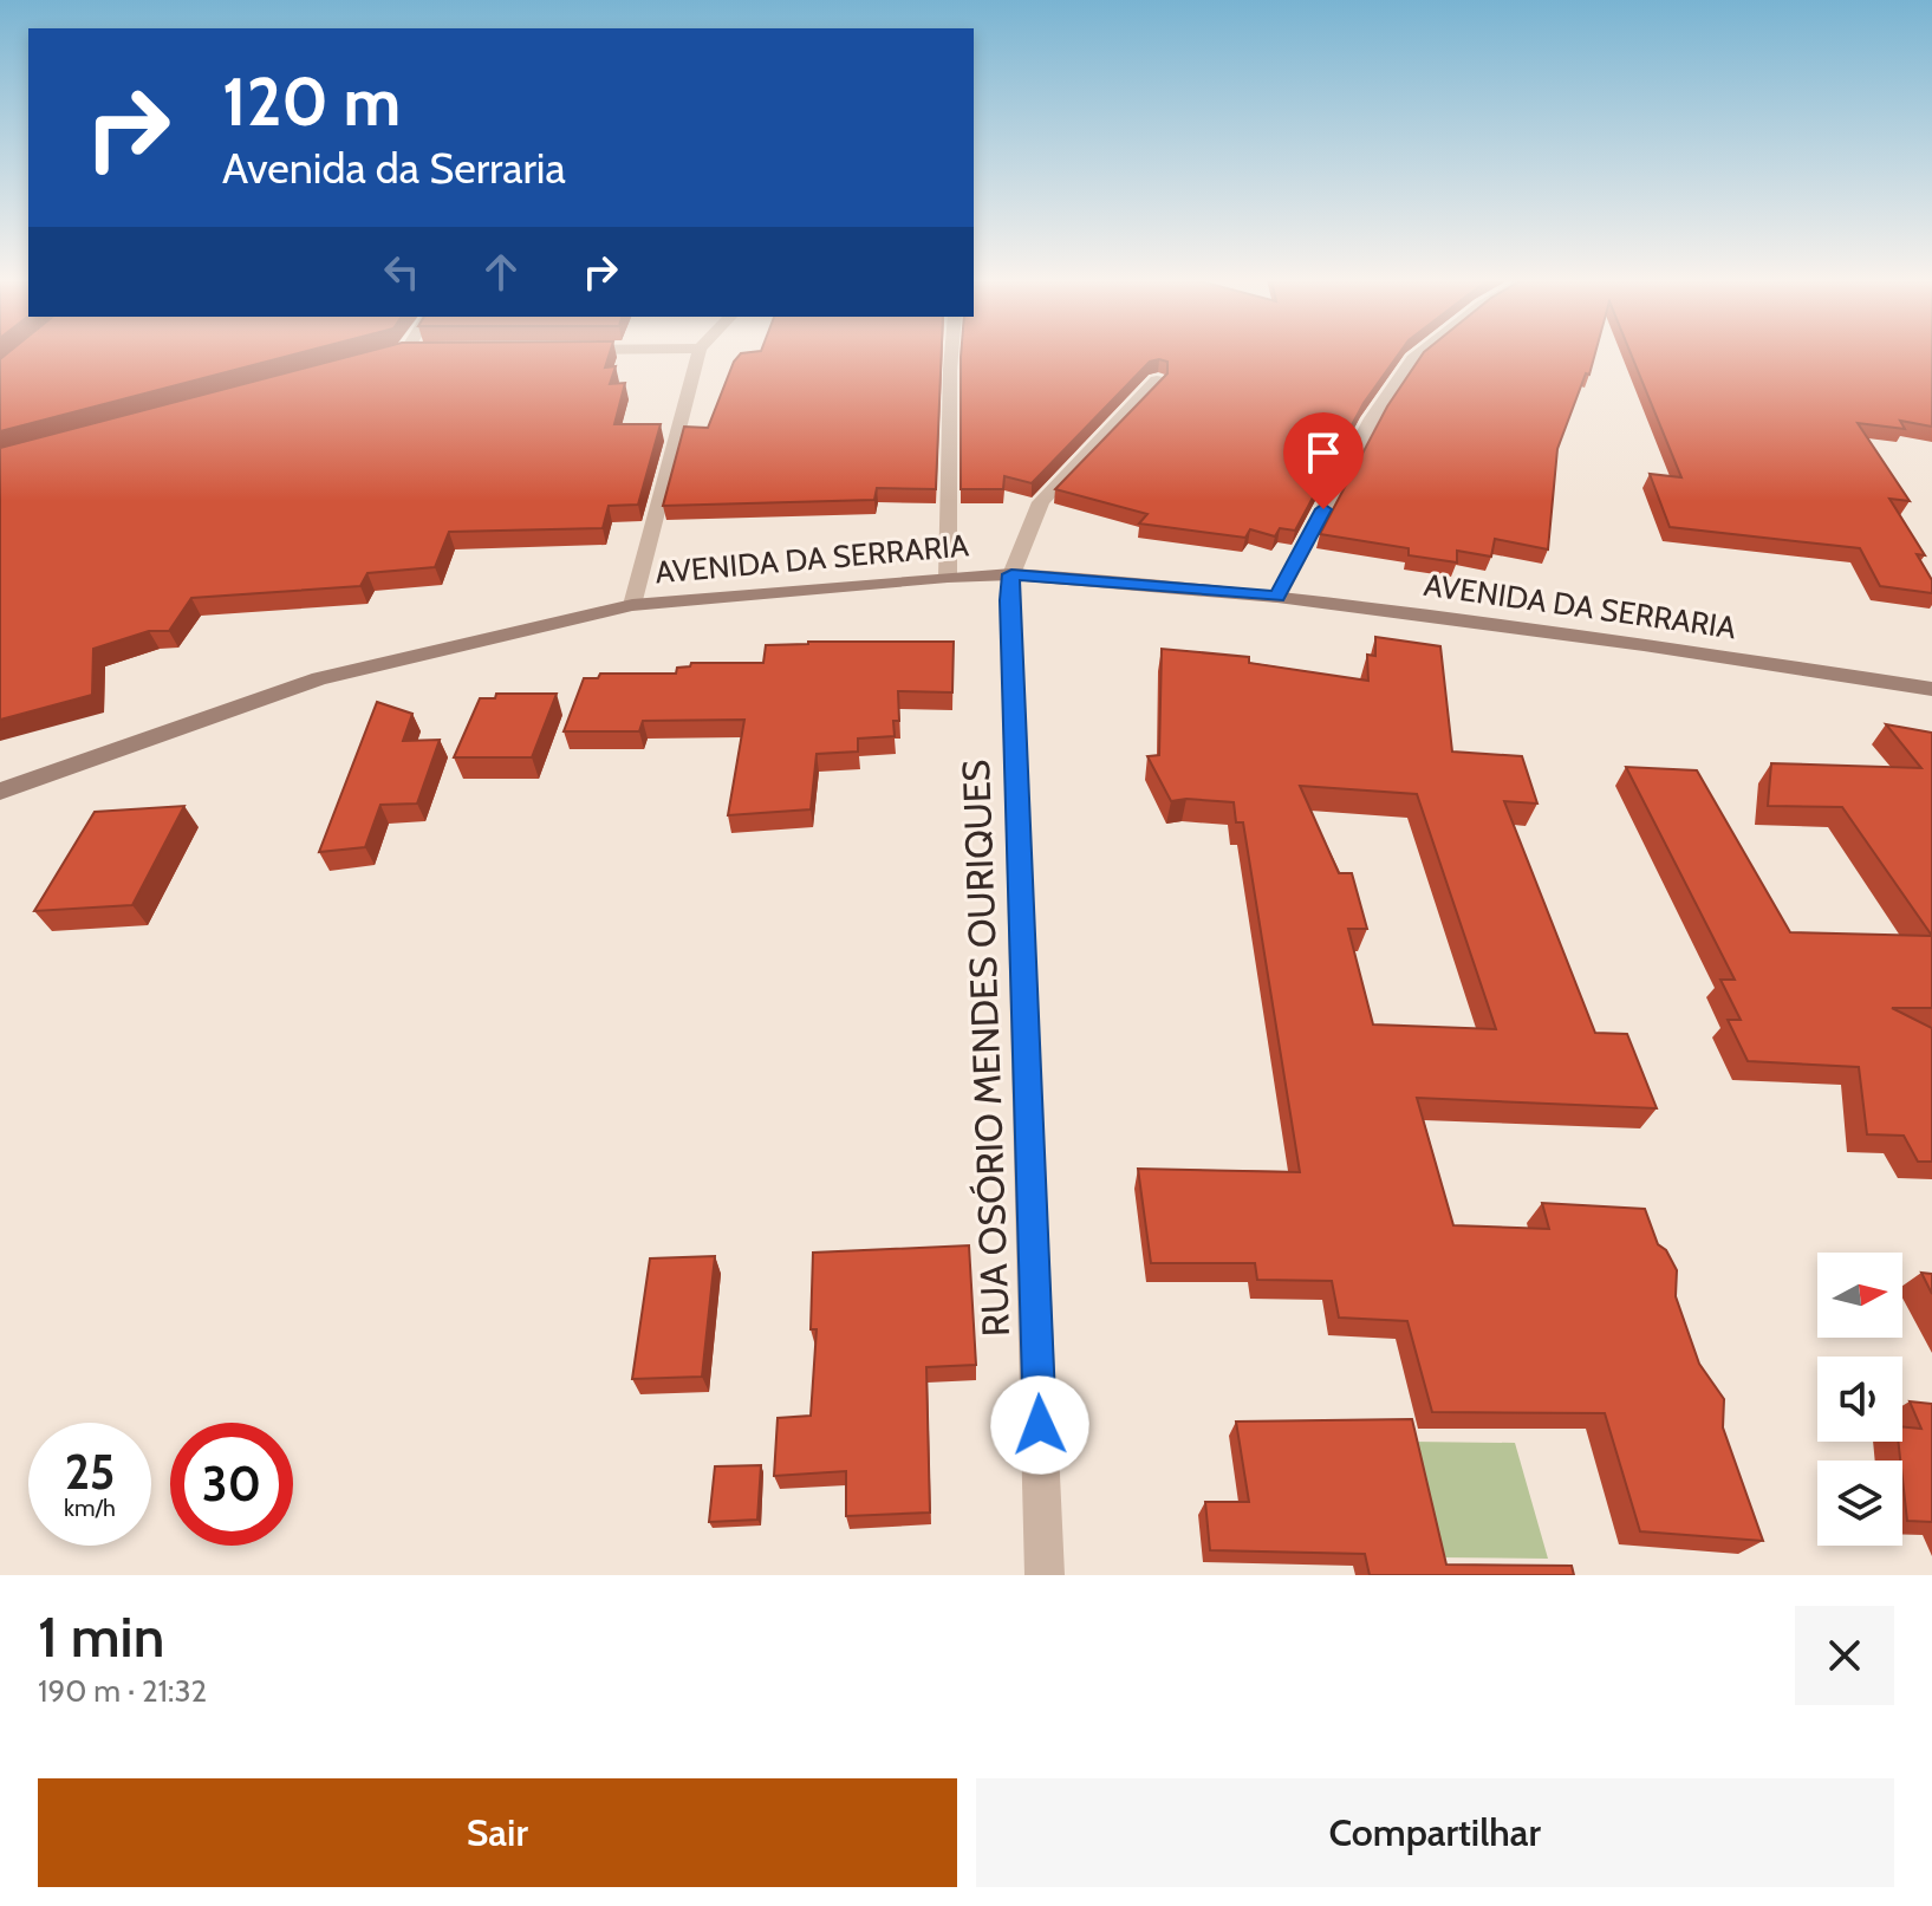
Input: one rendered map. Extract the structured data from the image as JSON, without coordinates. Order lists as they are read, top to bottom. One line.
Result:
{"streets":{"main road":["AVENIDA DA SERRARIA"],"street":["RUA OSÓRIO MENDES OURIQUES"]},"crossings":[["AVENIDA DA SERRARIA","RUA OSÓRIO MENDES OURIQUES"]],"north":"right","page":{"turn":["120 m","Avenida da Serraria"],"speed":"25 km/h","limit":"30","heading":["1 min","190 m · 21:32"],"buttons":["Sair","Compartilhar"]}}
